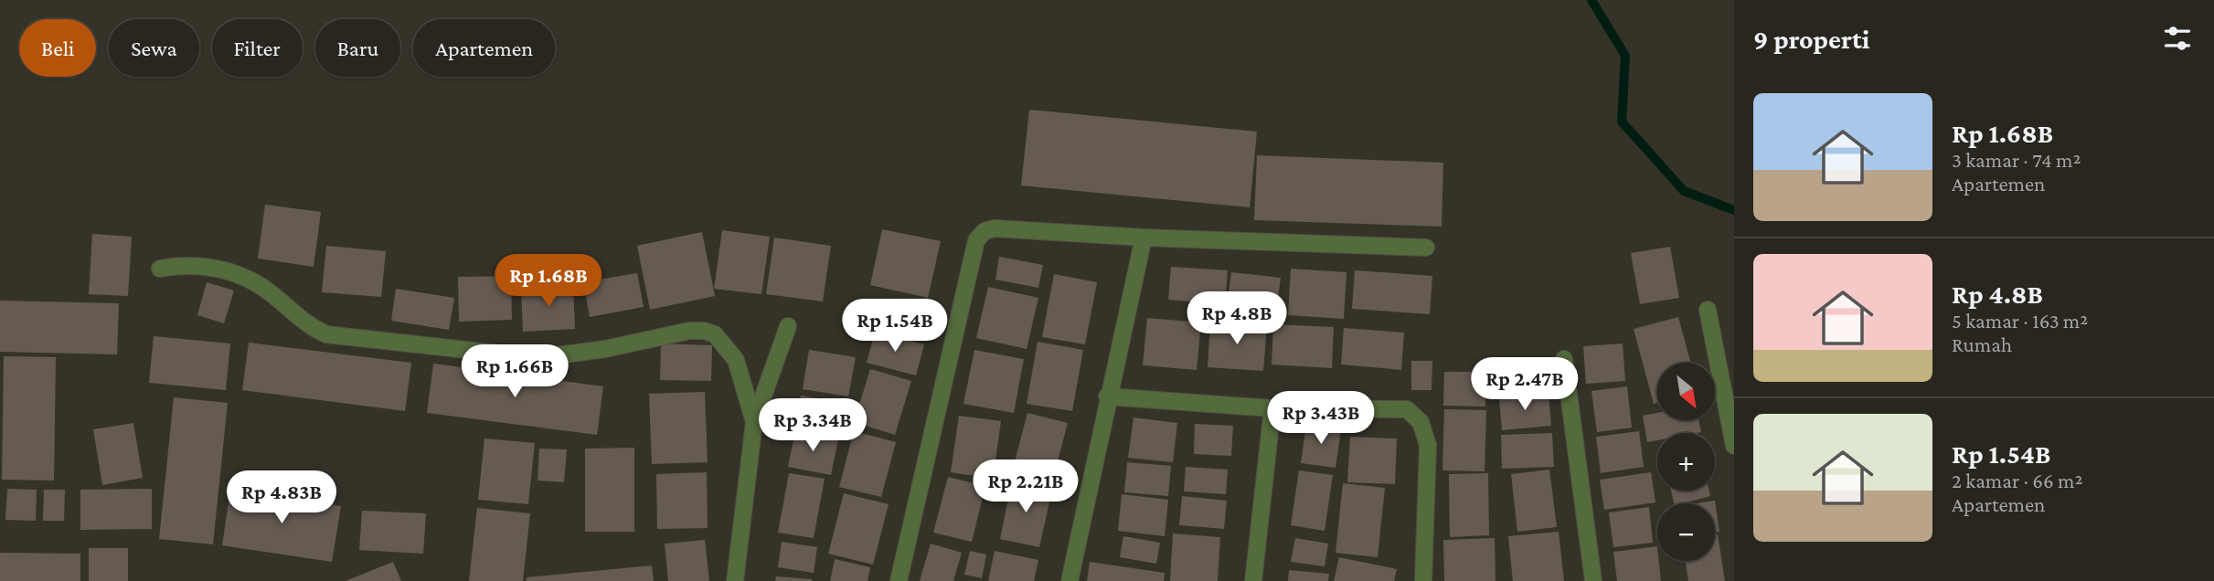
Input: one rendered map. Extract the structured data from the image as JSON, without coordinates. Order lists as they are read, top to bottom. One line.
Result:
{"north":"bottom right","page":{"heading":"9 properti","chip":["Beli","Sewa","Filter","Baru","Apartemen"],"list":[{"name":"Rp 1.68B","note":"3 kamar · 74 m² · Apartemen"},{"name":"Rp 4.8B","note":"5 kamar · 163 m² · Rumah"},{"name":"Rp 1.54B","note":"2 kamar · 66 m² · Apartemen"}],"price":["Rp 1.68B","Rp 4.8B","Rp 1.54B","Rp 1.66B","Rp 2.47B","Rp 3.43B","Rp 3.34B","Rp 2.21B","Rp 4.83B"],"map_buttons":["+","−"]}}
